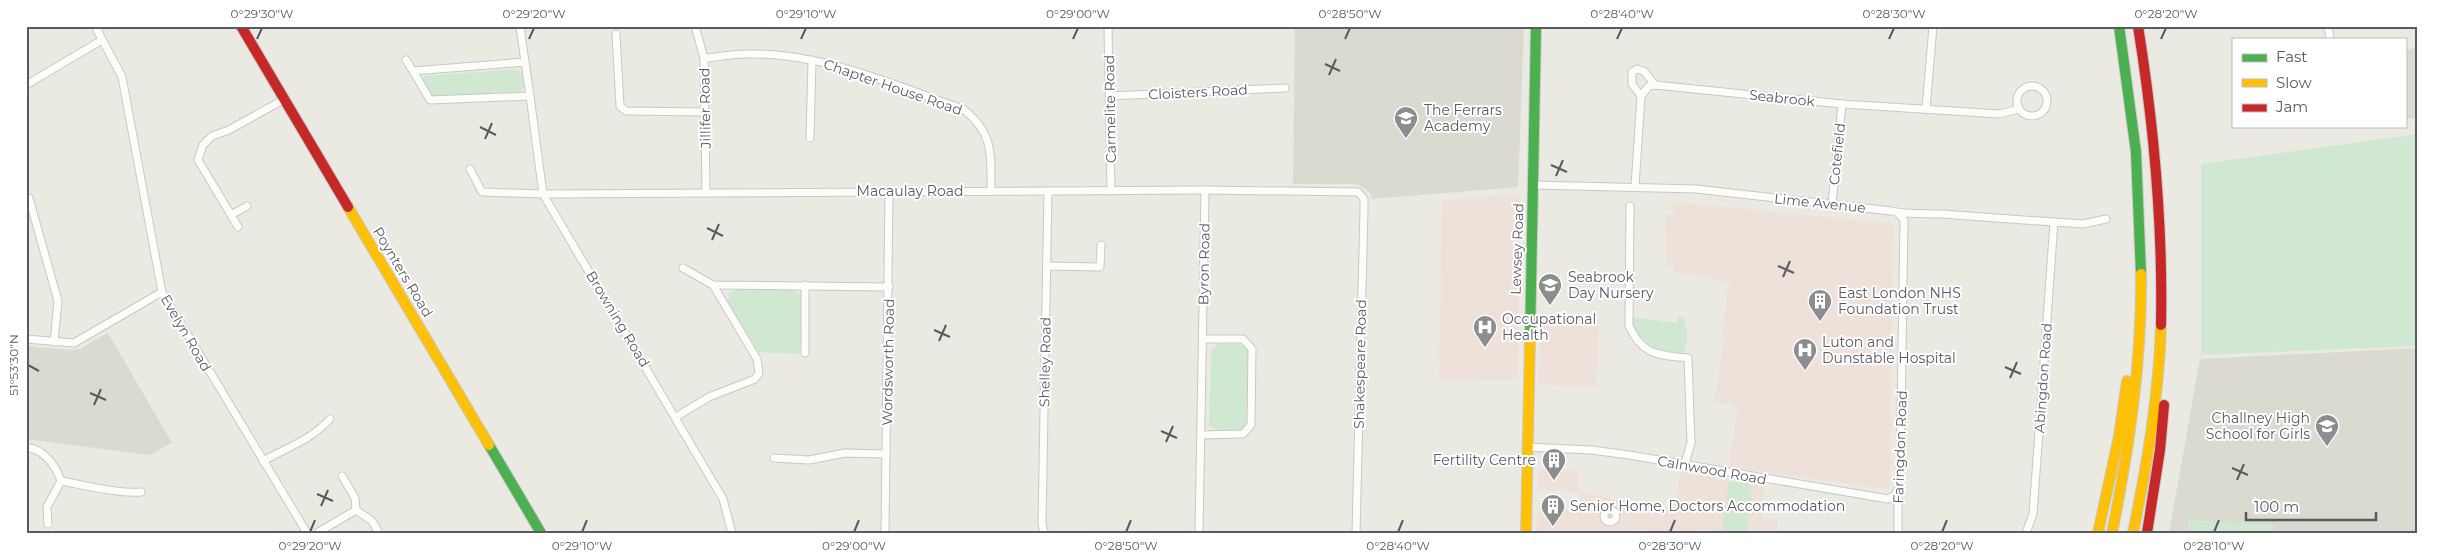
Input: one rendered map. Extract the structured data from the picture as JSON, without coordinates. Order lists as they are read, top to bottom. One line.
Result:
{"streets":{"main road":["Lewsey Road","Poynters Road"],"street":["Chapter House Road","Cloisters Road","Seabrook","Jillifer Road","Carmelite Road","Cotefield","Macaulay Road","Lime Avenue","Byron Road","Browning Road","Evelyn Road","Wordsworth Road","Shelley Road","Shakespeare Road","Abingdon Road","Faringdon Road","Calnwood Road"]},"crossings":[["Chapter House Road","Jillifer Road"],["Chapter House Road","Macaulay Road"],["Cloisters Road","Carmelite Road"],["Seabrook","Cotefield"],["Jillifer Road","Macaulay Road"],["Carmelite Road","Macaulay Road"],["Cotefield","Lime Avenue"],["Macaulay Road","Byron Road"],["Macaulay Road","Browning Road"],["Macaulay Road","Wordsworth Road"],["Macaulay Road","Shelley Road"],["Macaulay Road","Shakespeare Road"],["Lime Avenue","Lewsey Road"],["Lime Avenue","Abingdon Road"],["Lime Avenue","Faringdon Road"],["Lewsey Road","Calnwood Road"],["Faringdon Road","Calnwood Road"]],"places":{"school or university":["The Ferrars Academy","Seabrook Day Nursery","Challney High School for Girls"],"building":["East London NHS Foundation Trust","Fertility Centre","Senior Home, Doctors Accommodation"],"hospital":["Occupational Health","Luton and Dunstable Hospital"]},"legend":["Fast","Slow","Jam"],"scale_bar":"100 m","coordinates":["0°29'30\"W","0°29'20\"W","0°29'10\"W","0°29'00\"W","0°28'50\"W","0°28'40\"W","0°28'30\"W","0°28'20\"W","51°53'30\"N","0°28'10\"W"]}
